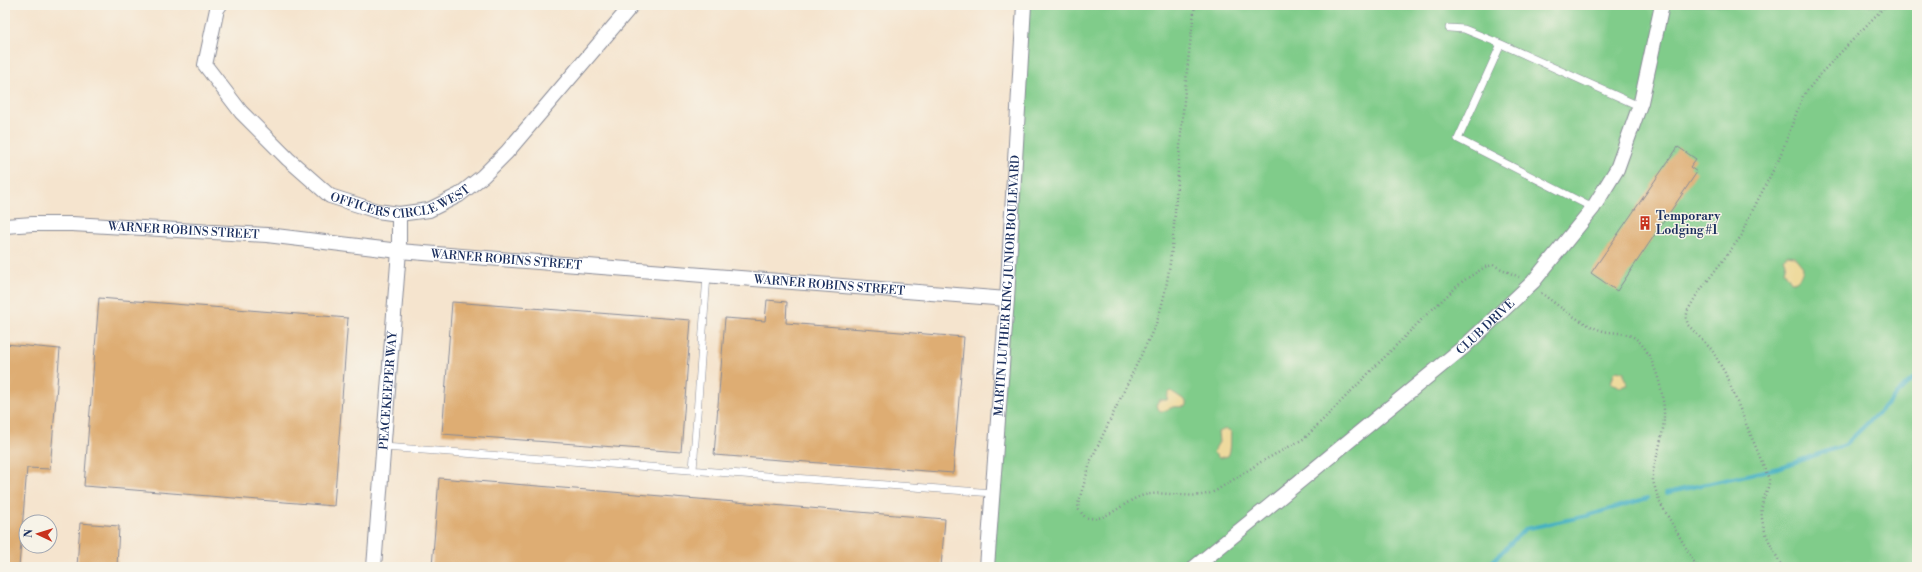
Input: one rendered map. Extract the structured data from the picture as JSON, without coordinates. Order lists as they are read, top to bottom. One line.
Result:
{"streets":{"street":["OFFICERS CIRCLE WEST","WARNER ROBINS STREET","MARTIN LUTHER KING JUNIOR BOULEVARD","CLUB DRIVE","PEACEKEEPER WAY"]},"crossings":[["OFFICERS CIRCLE WEST","PEACEKEEPER WAY"],["WARNER ROBINS STREET","MARTIN LUTHER KING JUNIOR BOULEVARD"],["WARNER ROBINS STREET","PEACEKEEPER WAY"]],"places":{"building":["Temporary Lodging #1"]},"north":"left"}
